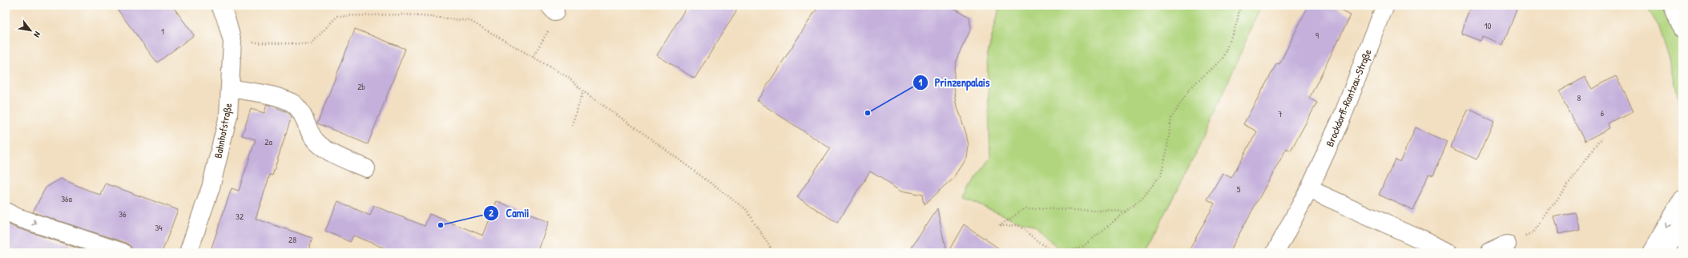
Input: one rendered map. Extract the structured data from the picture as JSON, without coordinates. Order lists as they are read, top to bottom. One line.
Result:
{"streets":{"main road":["Brockdorff-Rantzau-Straße","Bahnhofstraße"]},"places":["Prinzenpalais","Camii"],"house_numbers":["10","1","9","2b","8","6","7","2a","5","36a","36","32","34","28"],"north":"bottom right"}
